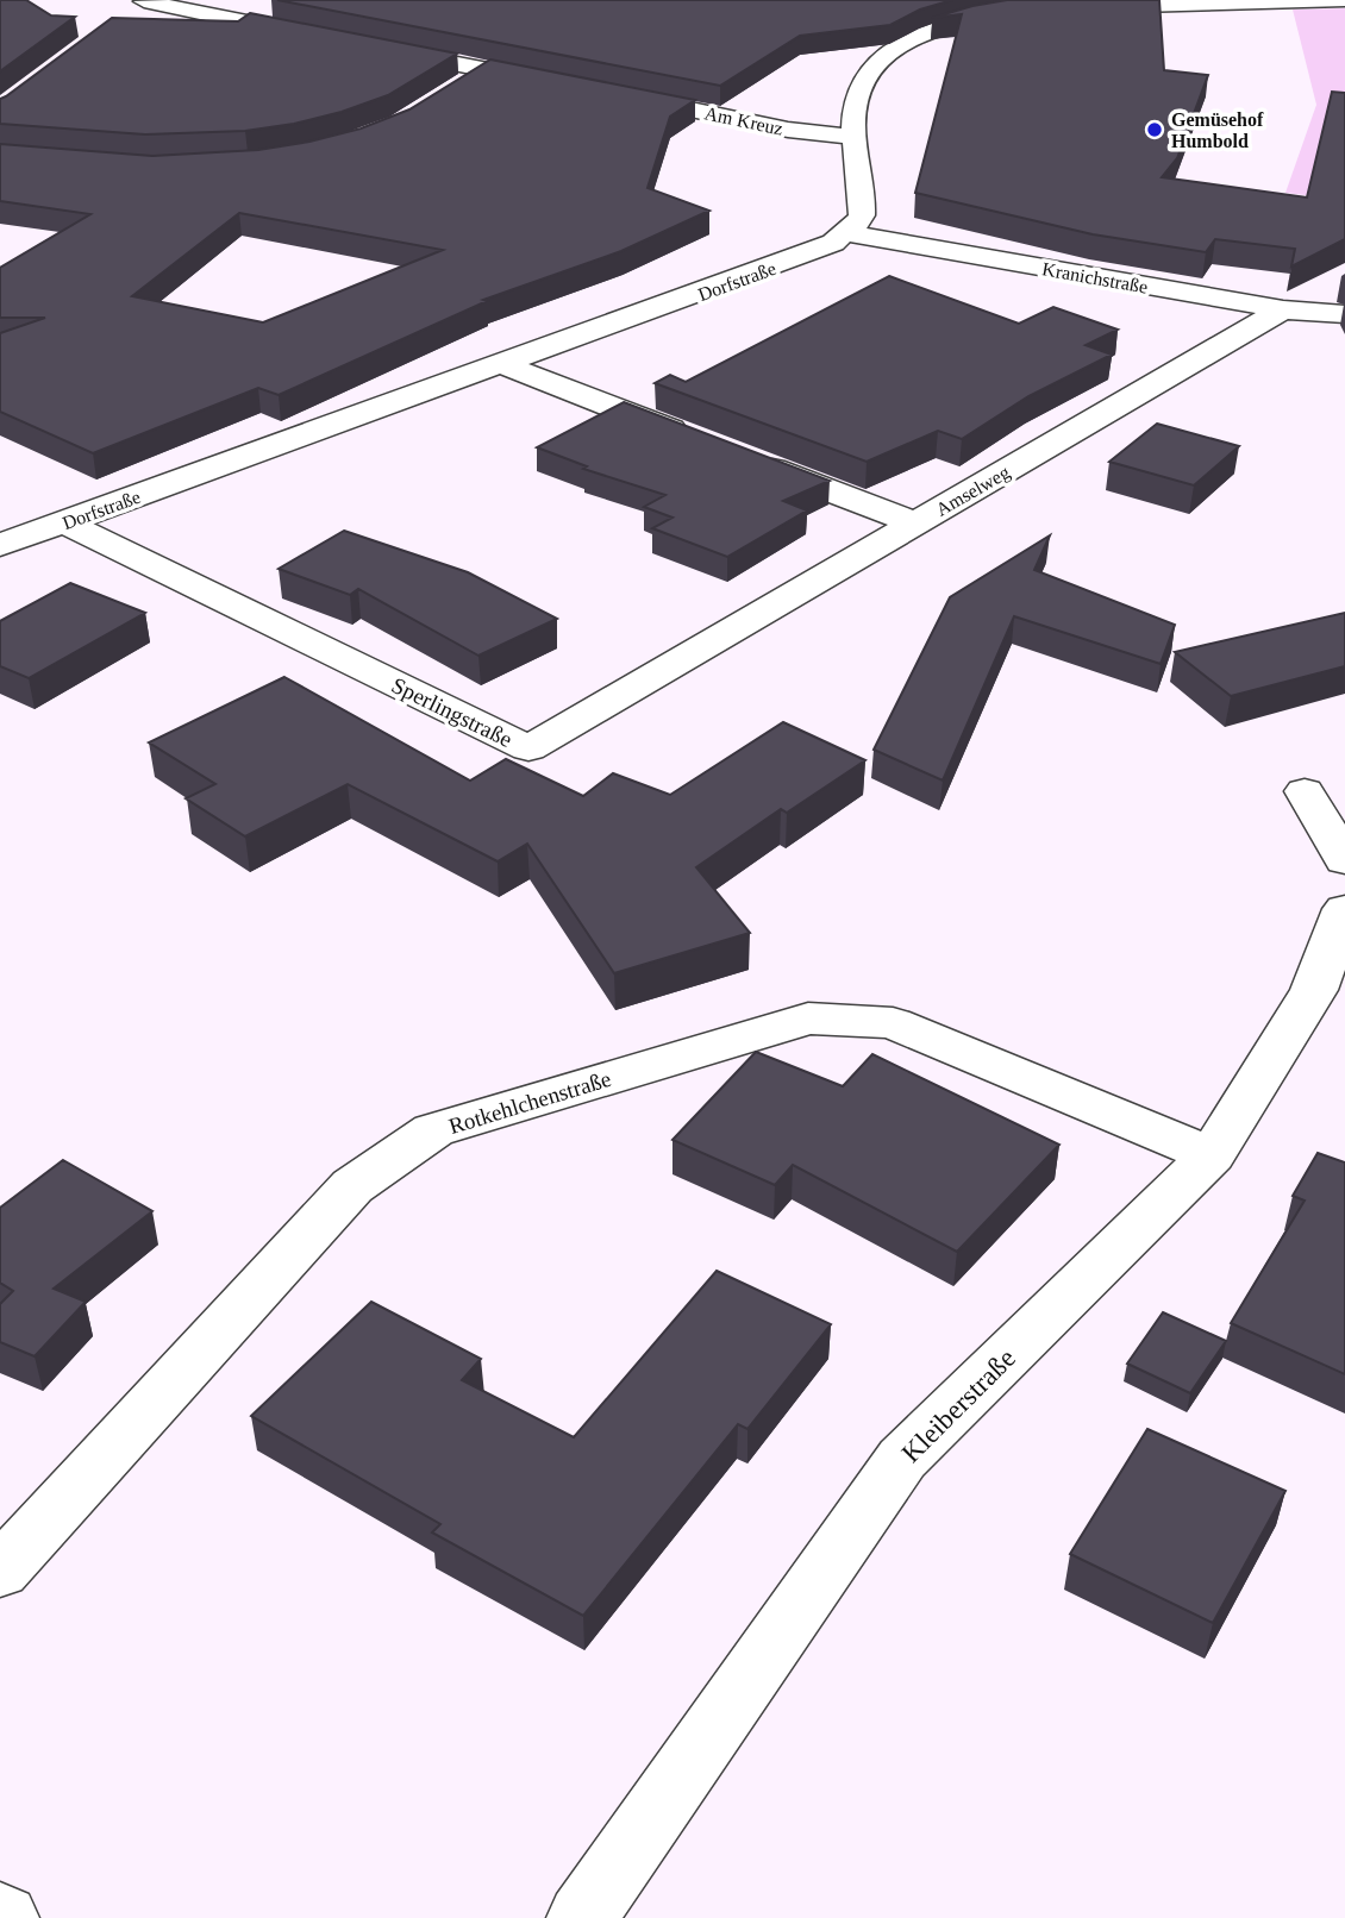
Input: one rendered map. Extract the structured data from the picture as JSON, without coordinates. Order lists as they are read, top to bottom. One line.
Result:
{"streets":{"street":["Am Kreuz","Kranichstraße","Dorfstraße","Amselweg","Sperlingstraße","Rotkehlchenstraße","Kleiberstraße"]},"crossings":[["Kranichstraße","Dorfstraße"],["Kranichstraße","Amselweg"],["Dorfstraße","Sperlingstraße"],["Amselweg","Sperlingstraße"],["Rotkehlchenstraße","Kleiberstraße"]],"places":["Gemüsehof Humbold"]}
